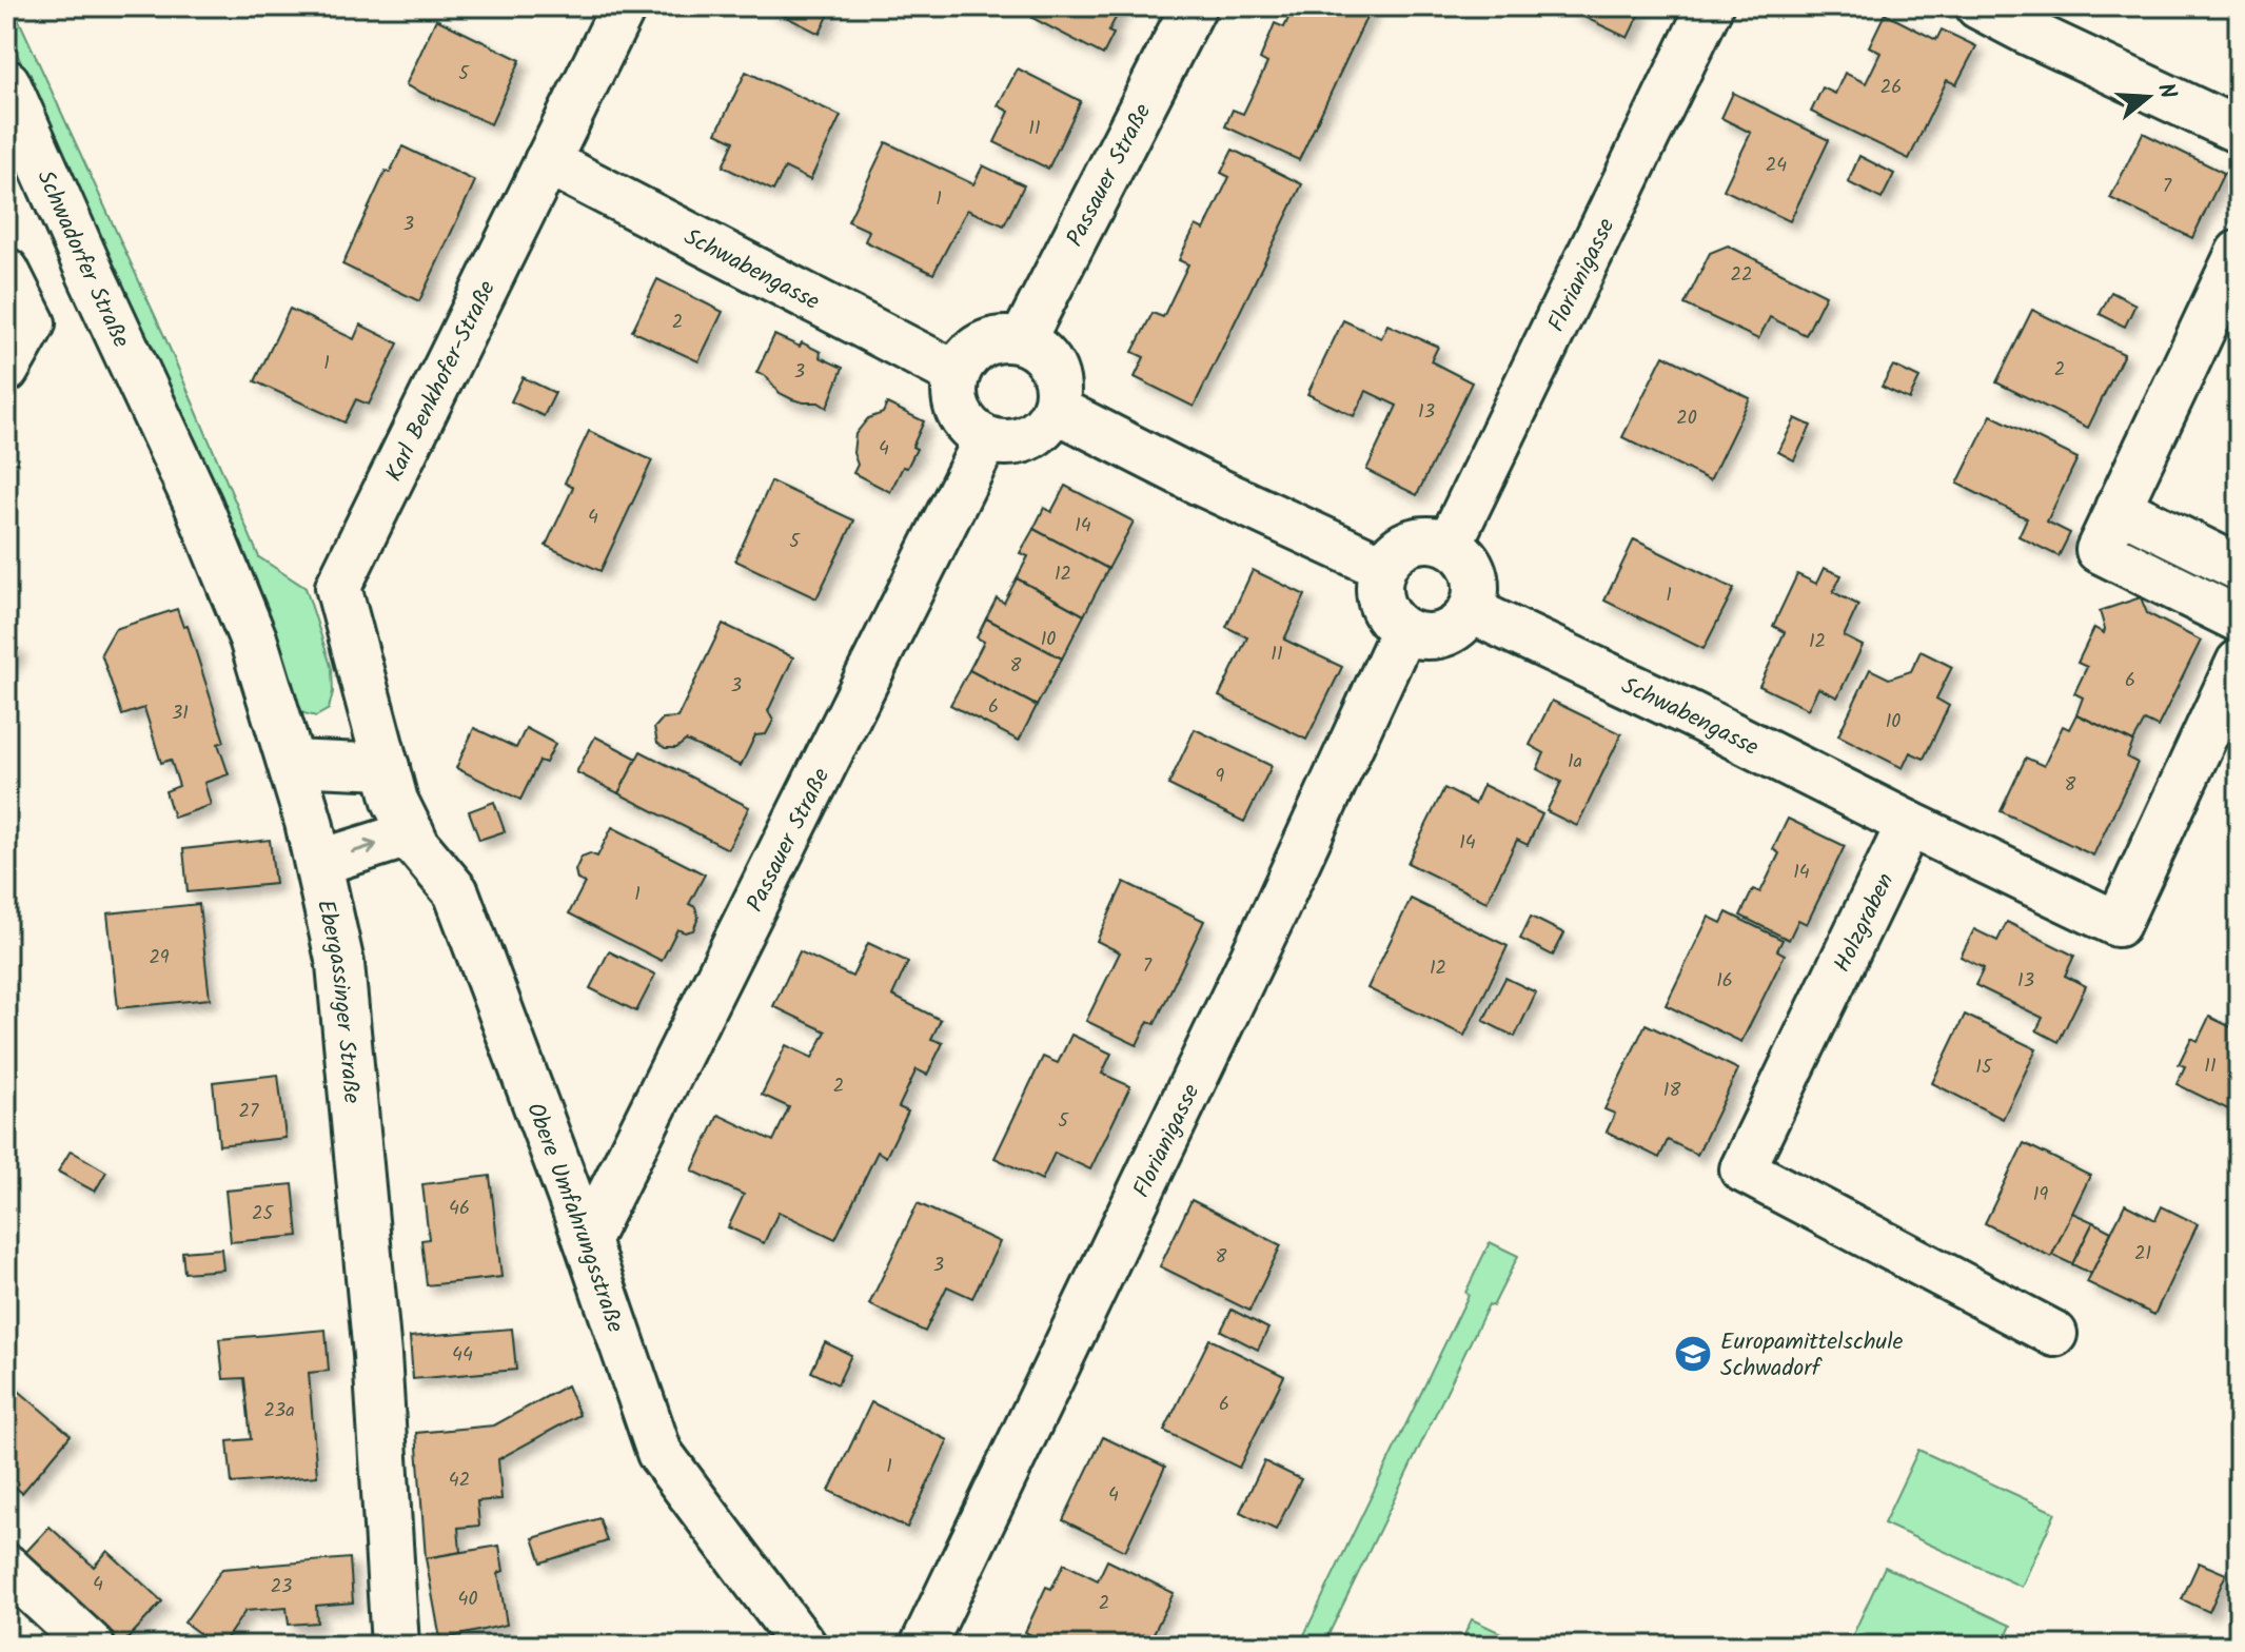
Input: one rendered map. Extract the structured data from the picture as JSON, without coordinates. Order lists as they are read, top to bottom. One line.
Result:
{"streets":{"main road":["Schwadorfer Straße","Ebergassinger Straße"],"street":["Passauer Straße","Schwabengasse","Florianigasse","Karl Benkhofer-Straße","Holzgraben","Obere Umfahrungsstraße"]},"crossings":[["Passauer Straße","Schwabengasse"],["Passauer Straße","Obere Umfahrungsstraße"],["Schwadorfer Straße","Ebergassinger Straße"],["Schwabengasse","Florianigasse"],["Schwabengasse","Karl Benkhofer-Straße"],["Schwabengasse","Holzgraben"],["Karl Benkhofer-Straße","Obere Umfahrungsstraße"]],"places":{"school or university":["Europamittelschule Schwadorf"]},"house_numbers":["5","26","11","24","7","1","3","22","2","1","2","3","13","20","4","4","14","5","12","1","10","12","11","8","6","3","6","31","10","1a","9","8","14","14","1","29","7","12","16","13","11","15","2","18","27","5","19","46","25","21","8","3","44","6","23a","1","42","4","4","23","40","2"],"north":"right"}
